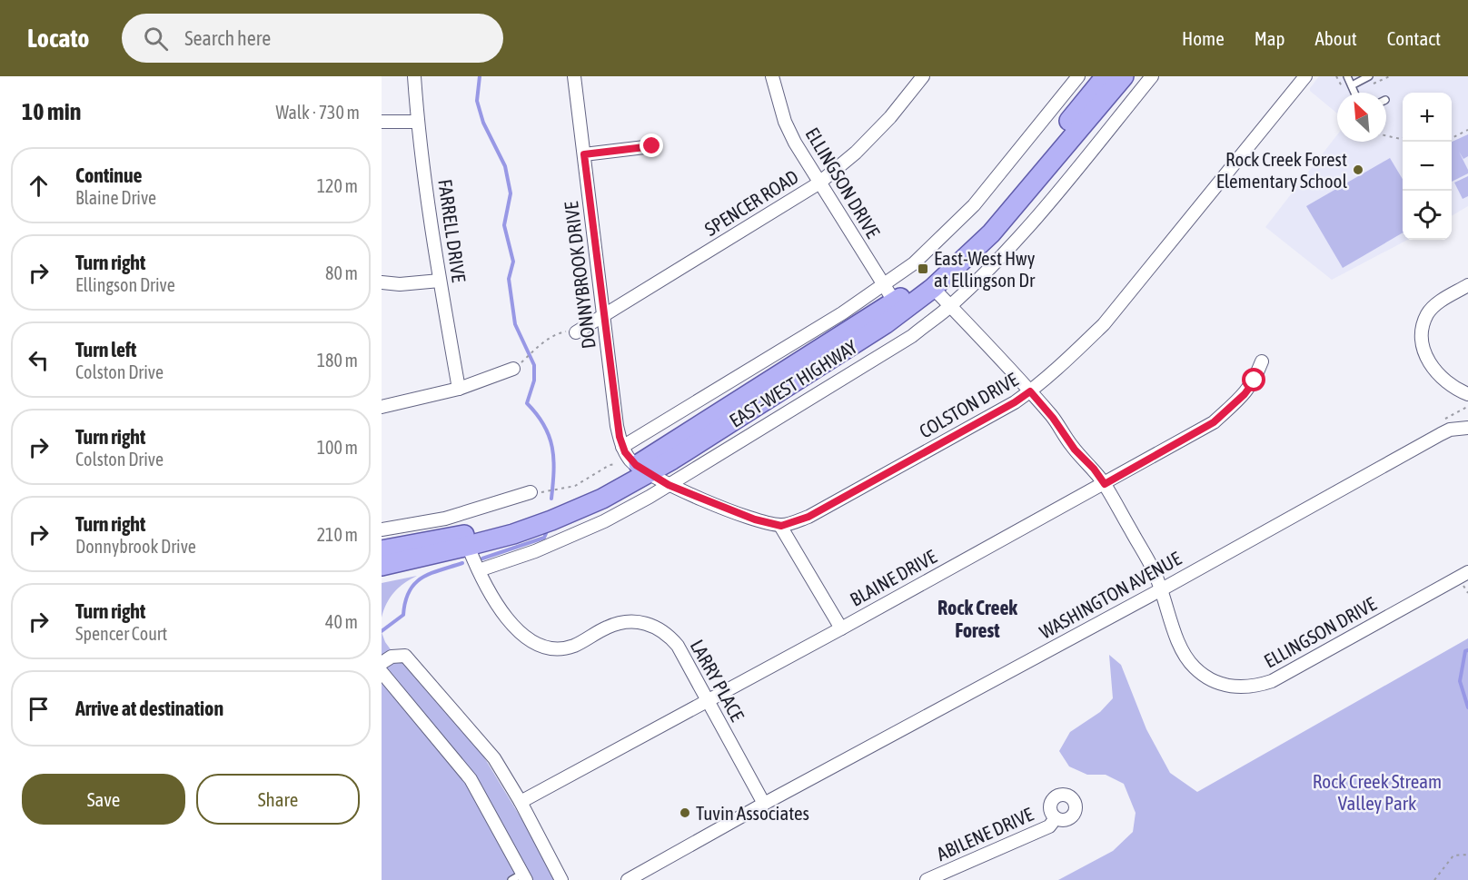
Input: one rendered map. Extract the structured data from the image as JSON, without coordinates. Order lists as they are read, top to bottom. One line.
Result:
{"streets":{"main road":["EAST-WEST HIGHWAY"],"street":["ELLINGSON DRIVE","SPENCER ROAD","FARRELL DRIVE","DONNYBROOK DRIVE","COLSTON DRIVE","BLAINE DRIVE","WASHINGTON AVENUE","LARRY PLACE","ABILENE DRIVE"]},"crossings":[["ELLINGSON DRIVE","SPENCER ROAD"],["ELLINGSON DRIVE","EAST-WEST HIGHWAY"],["ELLINGSON DRIVE","COLSTON DRIVE"],["ELLINGSON DRIVE","BLAINE DRIVE"],["ELLINGSON DRIVE","WASHINGTON AVENUE"],["SPENCER ROAD","DONNYBROOK DRIVE"],["DONNYBROOK DRIVE","EAST-WEST HIGHWAY"],["EAST-WEST HIGHWAY","LARRY PLACE"],["BLAINE DRIVE","LARRY PLACE"],["WASHINGTON AVENUE","LARRY PLACE"]],"districts":["Rock Creek Forest"],"parks":["Rock Creek Stream Valley Park"],"places":{"other":["Rock Creek Forest Elementary School","Tuvin Associates"],"transit":["East-West Hwy at Ellingson Dr"]},"north":"top left","page":{"header":"Locato","search":"Search here","nav":["Home","Map","About","Contact"],"heading":["10 min","Walk · 730 m"],"map_buttons":["+","−"],"list":[["Continue","Blaine Drive","120 m"],["Turn right","Ellingson Drive","80 m"],["Turn left","Colston Drive","180 m"],["Turn right","Colston Drive","100 m"],["Turn right","Donnybrook Drive","210 m"],["Turn right","Spencer Court","40 m"],"Arrive at destination"],"buttons":["Save","Share"]}}
